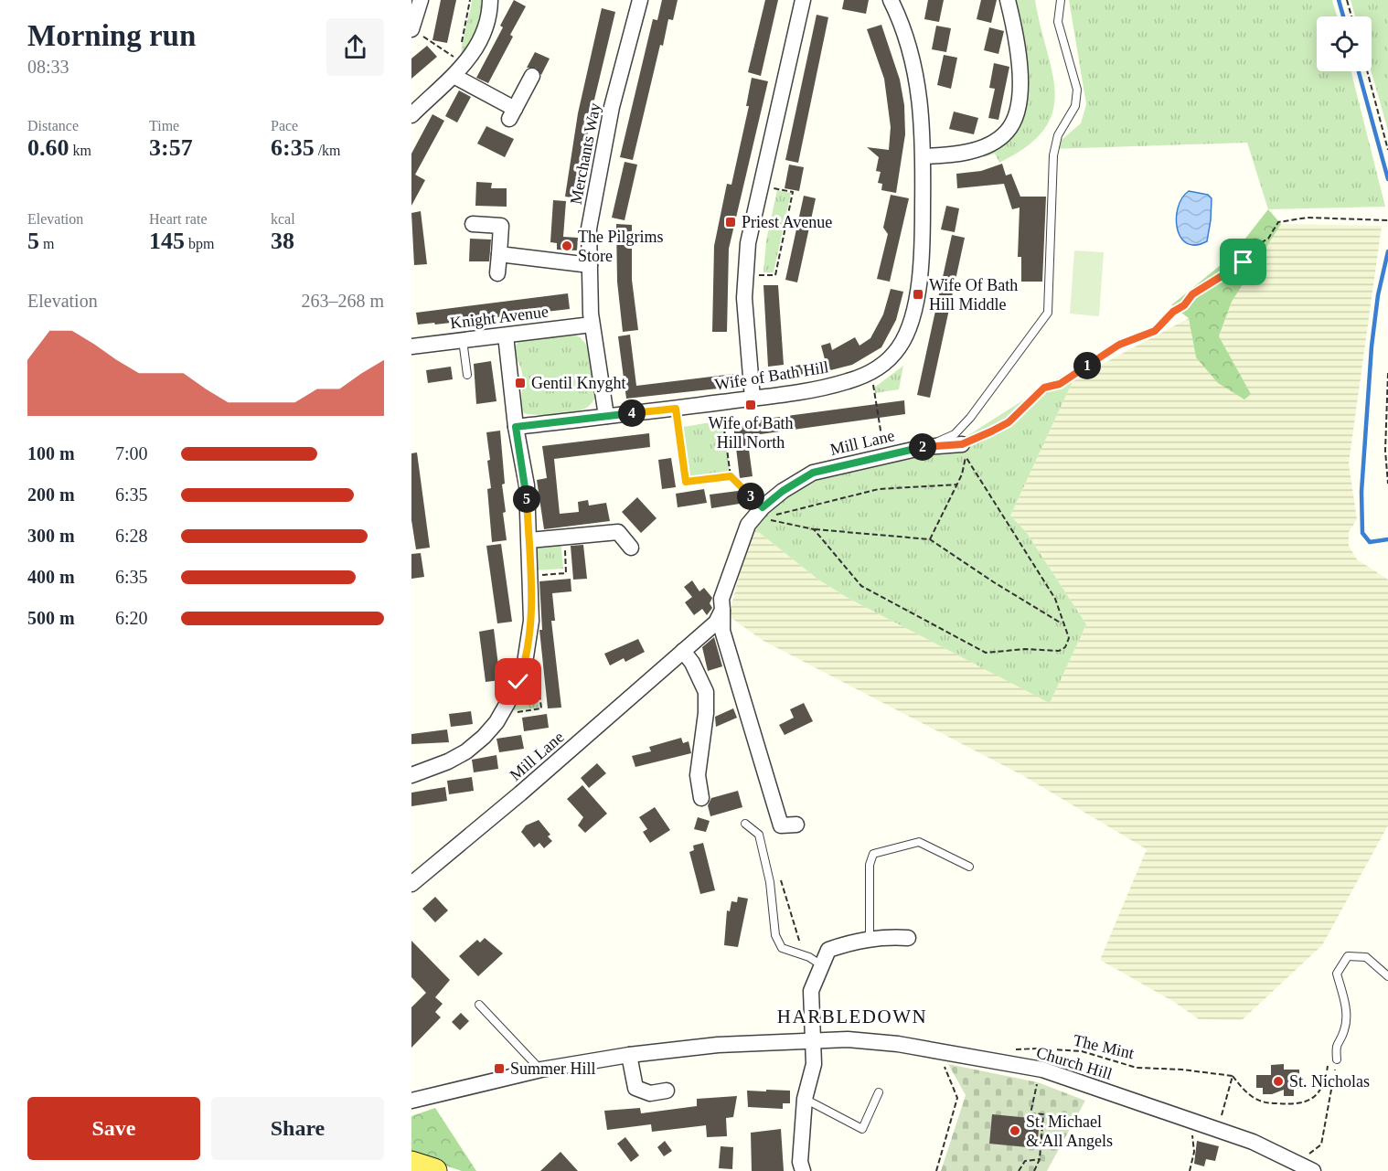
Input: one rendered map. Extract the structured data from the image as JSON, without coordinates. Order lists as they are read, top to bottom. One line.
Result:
{"streets":{"street":["Merchants Way","Knight Avenue","Wife of Bath Hill","Mill Lane","Church Hill"],"path":["The Mint"]},"crossings":[["Merchants Way","Knight Avenue"],["Merchants Way","Wife of Bath Hill"]],"districts":["HARBLEDOWN"],"places":{"transit":["Priest Avenue","Wife Of Bath Hill Middle","Gentil Knyght","Wife of Bath Hill North","Summer Hill"],"other":["The Pilgrims Store","St. Nicholas","St. Michael & All Angels"]},"page":{"heading":["Morning run","08:33"],"stats":[["Distance","0.60 km"],["Time","3:57"],["Pace","6:35 /km"],["Elevation","5 m"],["Heart rate","145 bpm"],["kcal","38"]],"chart":["Elevation","263–268 m"],"pins":["1","4","2","3","5"],"list":[{"name":"100 m","note":"7:00"},{"name":"200 m","note":"6:35"},{"name":"300 m","note":"6:28"},{"name":"400 m","note":"6:35"},{"name":"500 m","note":"6:20"}],"buttons":["Save","Share"]}}
